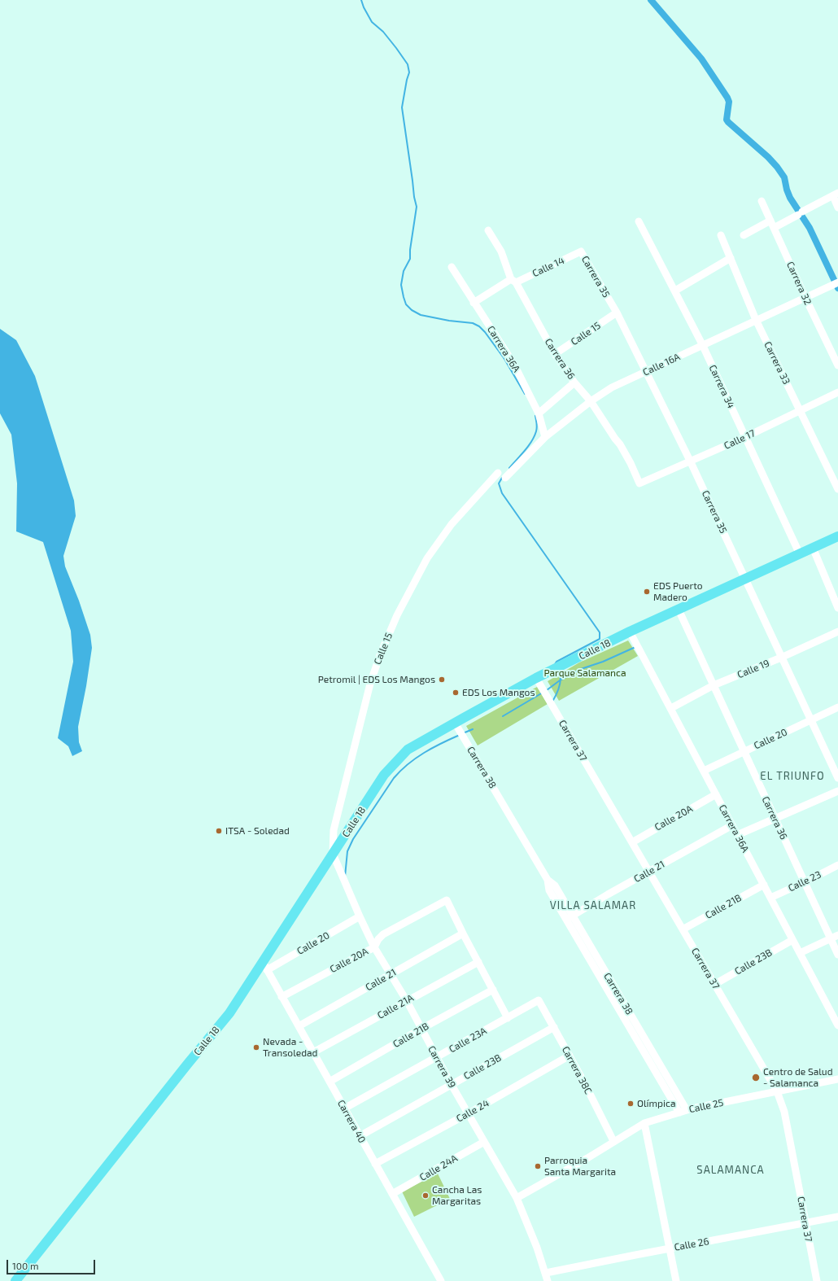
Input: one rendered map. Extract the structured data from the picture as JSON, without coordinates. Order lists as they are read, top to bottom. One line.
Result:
{"streets":{"main road":["Calle 18"],"street":["Calle 14","Carrera 35","Carrera 32","Calle 15","Carrera 36A","Carrera 36","Carrera 33","Calle 16A","Carrera 34","Calle 17","Calle 19","Calle 20","Carrera 37","Carrera 38","Calle 20A","Calle 21","Calle 23","Calle 21B","Calle 23B","Calle 21A","Calle 23A","Carrera 39","Carrera 38C","Calle 25","Calle 24","Carrera 40","Calle 24A","Calle 26"]},"crossings":[["Calle 14","Carrera 35"],["Calle 14","Carrera 36A"],["Calle 14","Carrera 36"],["Carrera 35","Calle 15"],["Carrera 35","Calle 16A"],["Carrera 35","Calle 17"],["Carrera 35","Calle 18"],["Carrera 35","Calle 19"],["Carrera 35","Calle 20"],["Carrera 32","Calle 16A"],["Calle 15","Carrera 36"],["Calle 15","Calle 18"],["Calle 15","Carrera 39"],["Carrera 36A","Calle 16A"],["Carrera 36A","Calle 18"],["Carrera 36A","Calle 19"],["Carrera 36A","Calle 20"],["Carrera 36A","Calle 20A"],["Carrera 36A","Calle 21"],["Carrera 36A","Calle 23"],["Carrera 36A","Calle 21B"],["Carrera 36A","Calle 23B"],["Carrera 36","Calle 16A"],["Carrera 36","Calle 17"],["Carrera 36","Calle 18"],["Carrera 36","Calle 19"],["Carrera 36","Calle 20"],["Carrera 36","Calle 23"],["Carrera 33","Calle 16A"],["Carrera 33","Calle 17"],["Calle 16A","Carrera 34"],["Carrera 34","Calle 17"],["Carrera 34","Calle 18"],["Calle 18","Calle 20"],["Calle 18","Carrera 37"],["Calle 18","Carrera 38"],["Calle 18","Carrera 39"],["Calle 18","Carrera 40"],["Calle 20","Carrera 39"],["Calle 20","Carrera 40"],["Carrera 37","Calle 20A"],["Carrera 37","Calle 21"],["Carrera 37","Calle 21B"],["Carrera 37","Calle 23B"],["Carrera 37","Calle 25"],["Carrera 37","Calle 26"],["Carrera 38","Calle 21"],["Carrera 38","Calle 25"],["Calle 20A","Calle 21"],["Calle 20A","Carrera 39"],["Calle 20A","Carrera 40"],["Calle 21","Carrera 39"],["Calle 21","Carrera 40"],["Calle 21B","Carrera 39"],["Calle 21B","Carrera 40"],["Calle 23B","Carrera 39"],["Calle 23B","Carrera 38C"],["Calle 23B","Carrera 40"],["Calle 21A","Carrera 39"],["Calle 21A","Carrera 40"],["Calle 23A","Carrera 39"],["Calle 23A","Carrera 38C"],["Calle 23A","Carrera 40"],["Carrera 39","Calle 25"],["Carrera 39","Calle 24"],["Carrera 39","Calle 24A"],["Carrera 39","Calle 26"],["Carrera 38C","Calle 25"],["Carrera 38C","Calle 24"],["Calle 24","Carrera 40"],["Carrera 40","Calle 24A"]],"districts":["EL TRIUNFO","VILLA SALAMAR","SALAMANCA"],"parks":["Parque Salamanca"],"places":["EDS Puerto Madero","Petromil | EDS Los Mangos","EDS Los Mangos","ITSA - Soledad","Nevada - Transoledad","Centro de Salud - Salamanca","Olímpica","Parroquia Santa Margarita","Cancha Las Margaritas"],"scale_bar":"100 m"}
